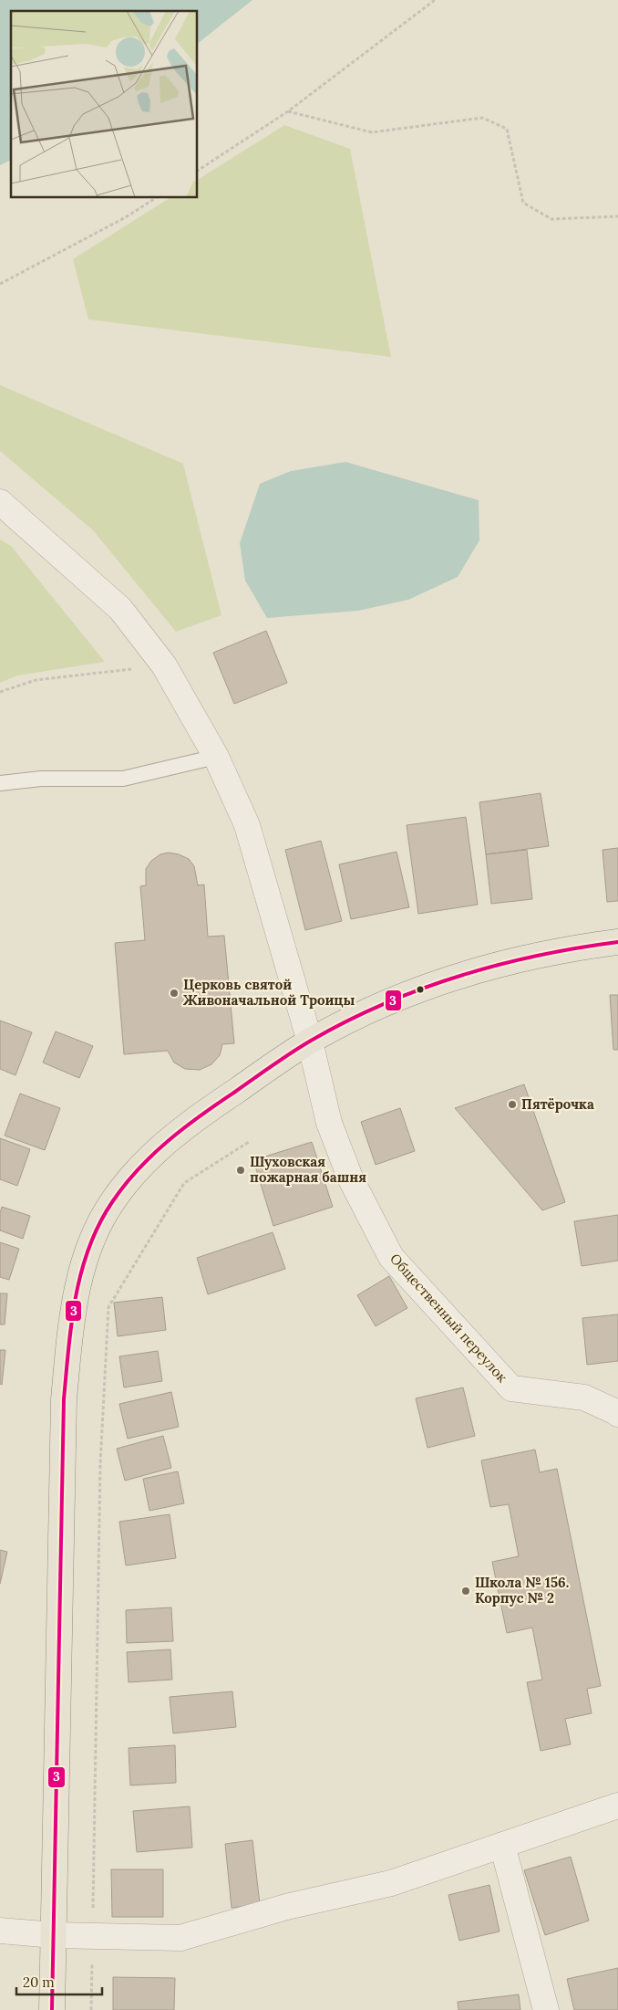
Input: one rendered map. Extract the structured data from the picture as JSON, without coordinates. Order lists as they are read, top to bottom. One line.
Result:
{"streets":{"street":["Общественный переулок"]},"places":["Церковь святой Живоначальной Троицы","Пятёрочка","Шуховская пожарная башня","Школа № 156. Корпус № 2"],"lines":["transit line 3"],"scale_bar":"20 m"}
